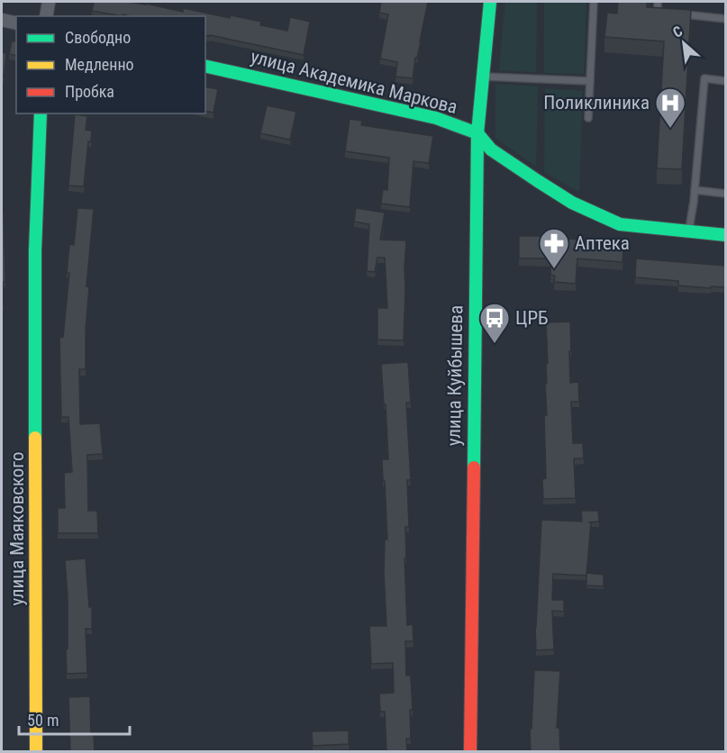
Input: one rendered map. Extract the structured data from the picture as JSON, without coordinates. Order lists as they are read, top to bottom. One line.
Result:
{"streets":{"street":["улица Академика Маркова","улица Куйбышева","улица Маяковского"]},"crossings":[["улица Академика Маркова","улица Куйбышева"]],"places":{"hospital":["Поликлиника"],"pharmacy":["Аптека"],"bus stop":["ЦРБ"]},"legend":["Свободно","Медленно","Пробка"],"scale_bar":"50 m","north":"top left"}
